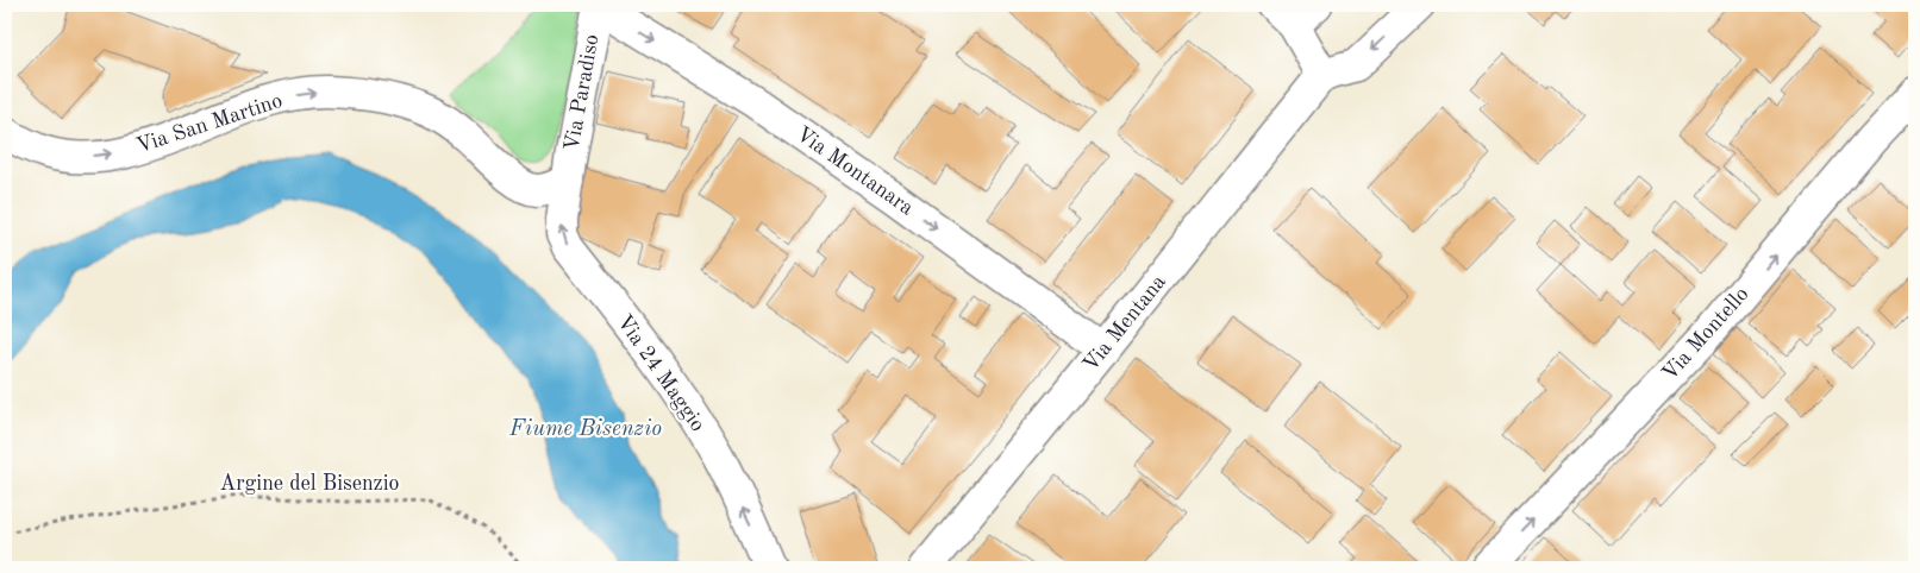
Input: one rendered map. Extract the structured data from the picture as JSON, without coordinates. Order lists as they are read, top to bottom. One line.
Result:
{"streets":{"street":["Via Paradiso","Via San Martino","Via Montanara","Via Mentana","Via Montello","Via 24 Maggio"],"path":["Argine del Bisenzio"]},"crossings":[["Via Paradiso","Via San Martino"],["Via Paradiso","Via Montanara"],["Via Paradiso","Via 24 Maggio"],["Via San Martino","Via 24 Maggio"],["Via Montanara","Via Mentana"]],"one_way":["Via San Martino","Via Montanara","Via Montello","Via 24 Maggio"],"water":["Fiume Bisenzio"]}
